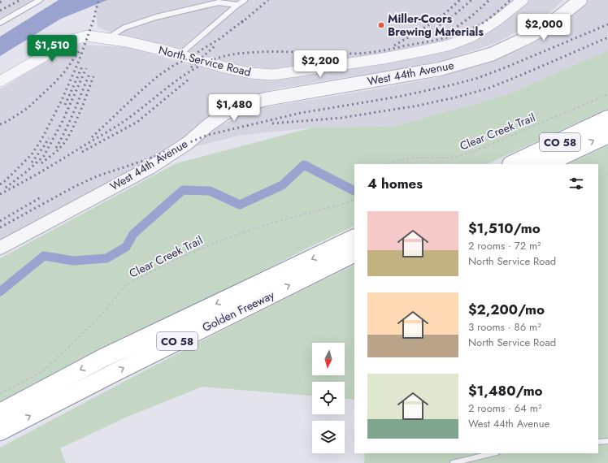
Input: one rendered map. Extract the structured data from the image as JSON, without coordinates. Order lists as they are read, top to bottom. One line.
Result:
{"streets":{"highway":["CO 58","Golden Freeway"],"street":["North Service Road","West 44th Avenue"],"path":["Clear Creek Trail"]},"places":["Miller-Coors Brewing Materials"],"north":"bottom","page":{"price":["$2,000","$1,510","$2,200","$1,480"],"heading":"4 homes","list":[{"name":"$1,510/mo","note":"2 rooms · 72 m² · North Service Road"},{"name":"$2,200/mo","note":"3 rooms · 86 m² · North Service Road"},{"name":"$1,480/mo","note":"2 rooms · 64 m² · West 44th Avenue"}]}}
